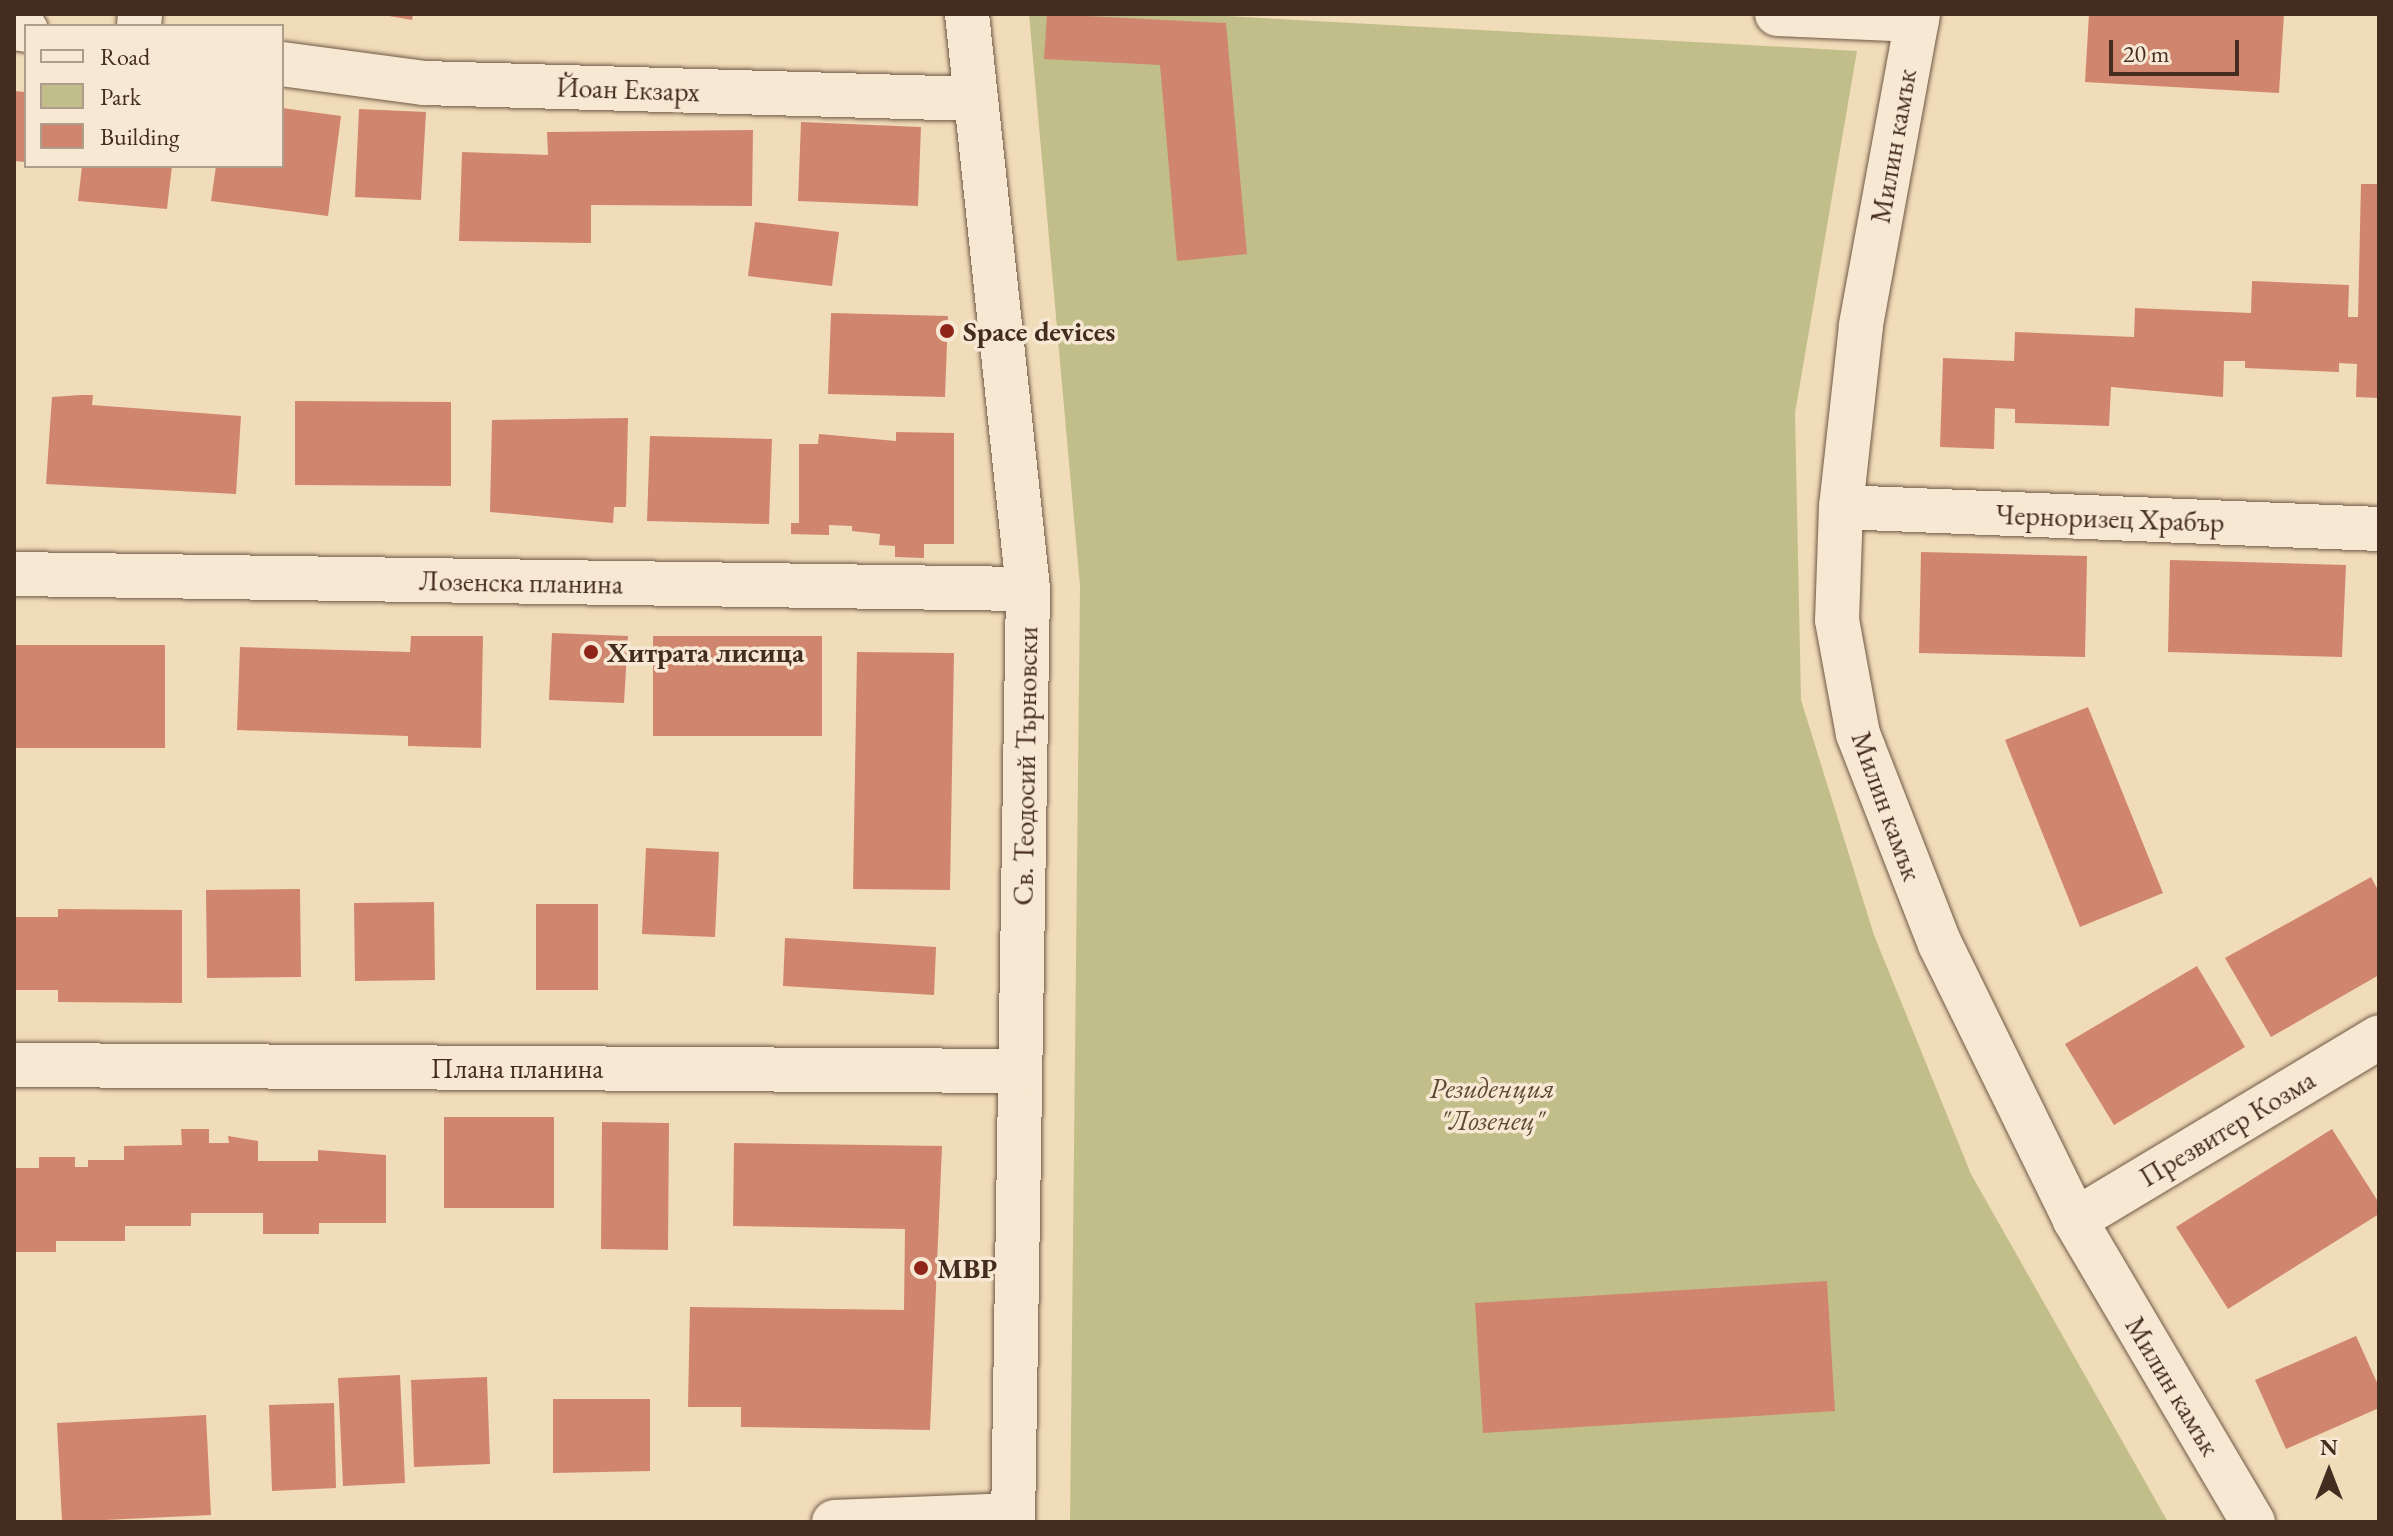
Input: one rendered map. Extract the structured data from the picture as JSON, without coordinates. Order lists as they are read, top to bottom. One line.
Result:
{"streets":{"street":["Йоан Екзарх","Милин камък","Черноризец Храбър","Лозенска планина","Св. Теодосий Търновски","Плана планина","Презвитер Козма"]},"crossings":[["Йоан Екзарх","Св. Теодосий Търновски"],["Милин камък","Черноризец Храбър"],["Милин камък","Презвитер Козма"],["Лозенска планина","Св. Теодосий Търновски"],["Св. Теодосий Търновски","Плана планина"]],"parks":["Резиденция \"Лозенец\""],"places":["Space devices","Хитрата лисица","МВР"],"legend":["Road","Park","Building"],"scale_bar":"20 m","north":"top"}
